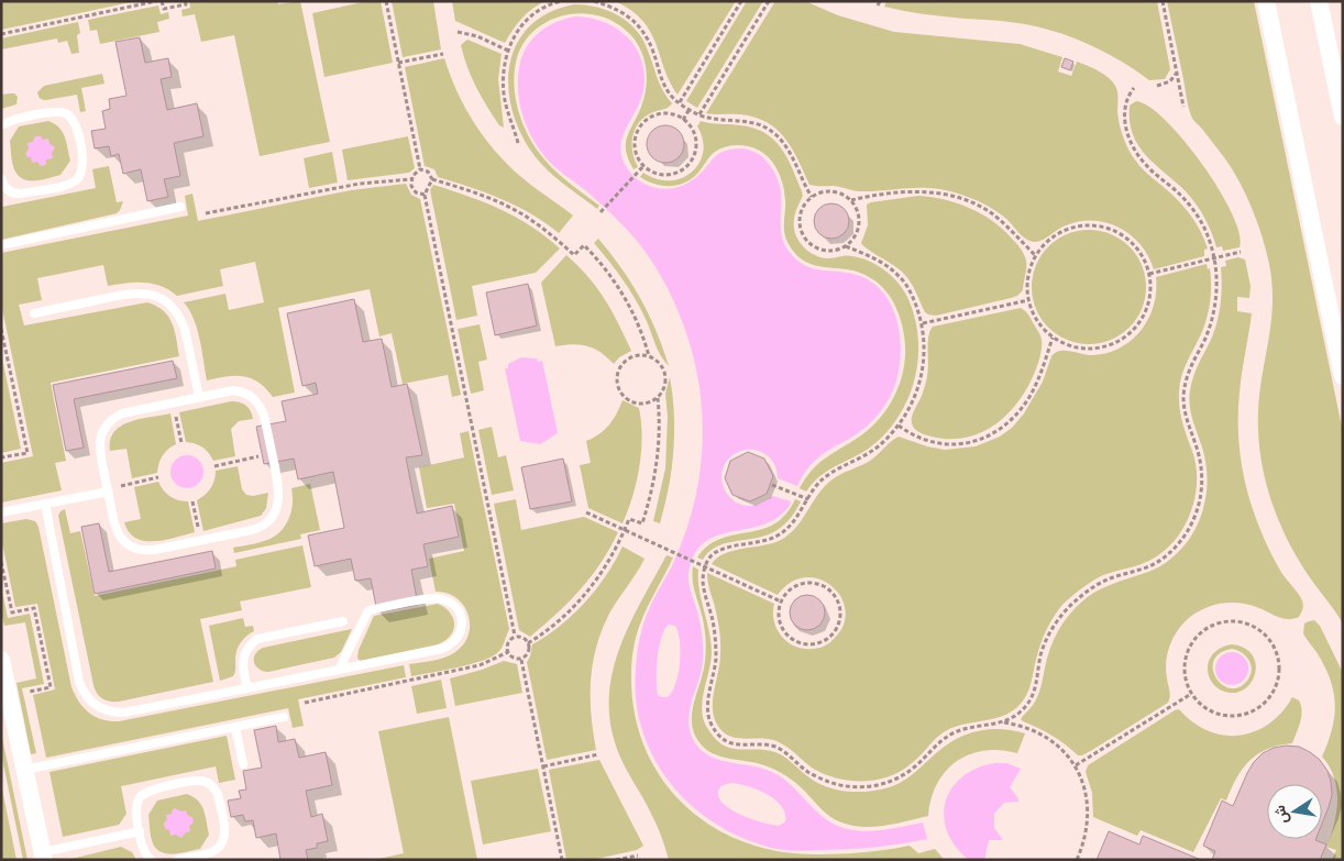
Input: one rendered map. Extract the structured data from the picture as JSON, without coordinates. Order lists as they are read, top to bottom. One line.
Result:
{"north":"left"}
